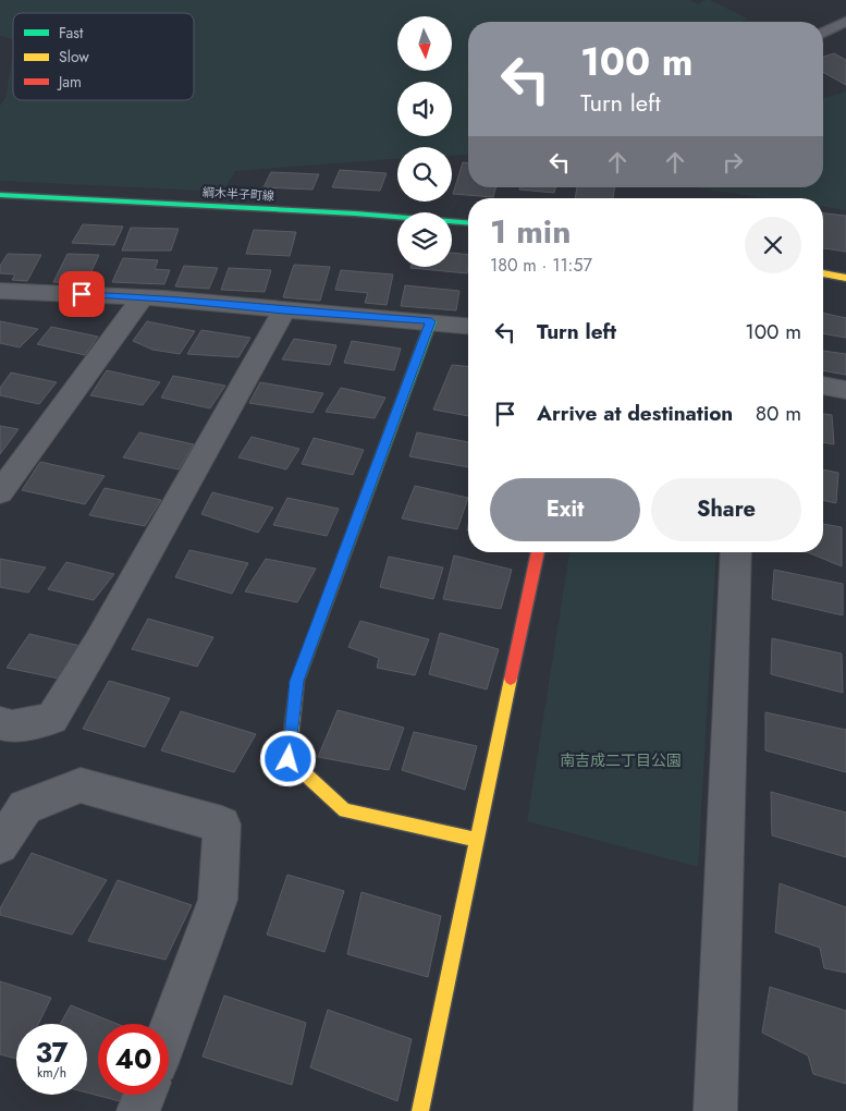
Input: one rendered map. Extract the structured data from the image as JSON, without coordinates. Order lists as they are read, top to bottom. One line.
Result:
{"streets":{"street":["綱木半子町線"]},"parks":["南吉成二丁目公園"],"legend":["Fast","Slow","Jam"],"north":"bottom","page":{"turn":["100 m","Turn left"],"heading":["1 min","180 m · 11:57"],"list":[{"name":"Turn left","value":"100 m"},{"name":"Arrive at destination","value":"80 m"}],"buttons":["Exit","Share"],"speed":"37 km/h","limit":"40"}}
